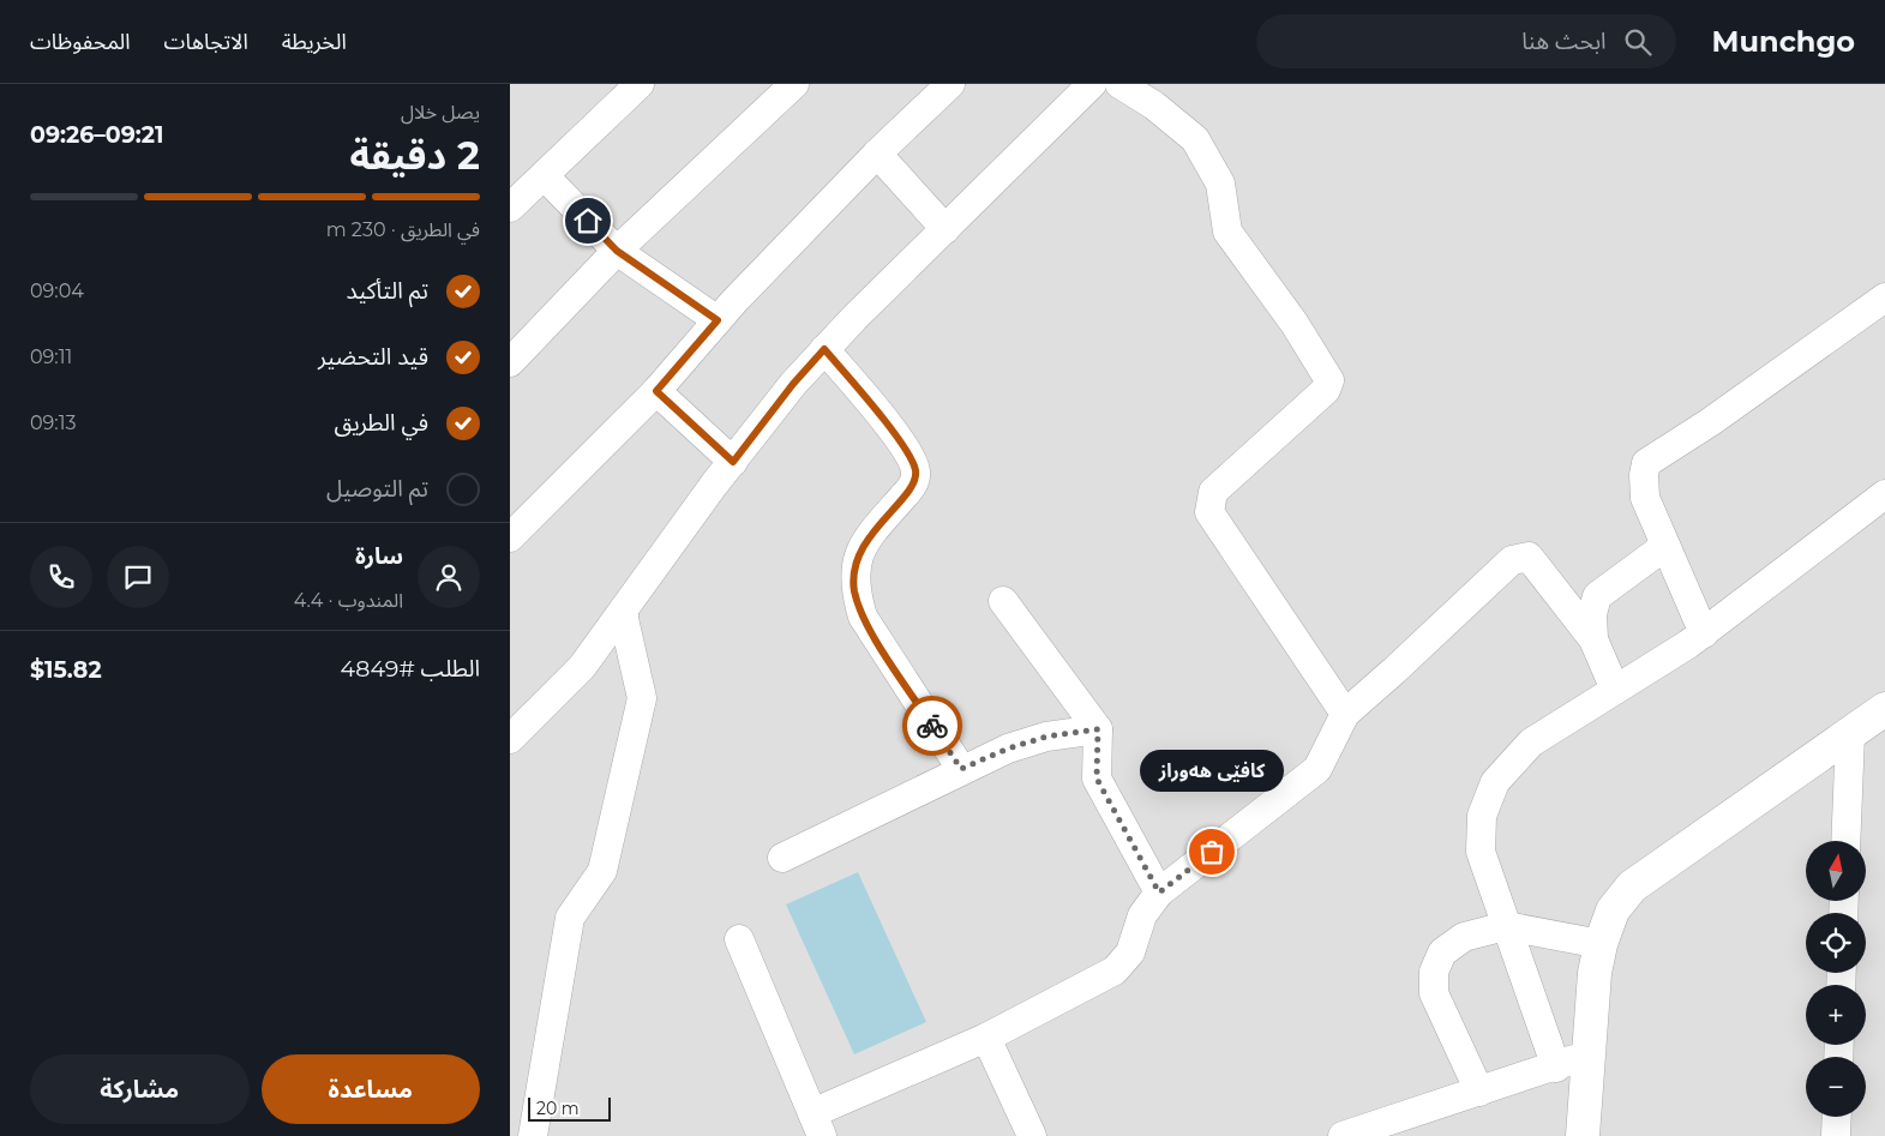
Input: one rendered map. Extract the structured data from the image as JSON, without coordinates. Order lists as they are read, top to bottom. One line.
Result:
{"places":["کافێی هەوراز"],"scale_bar":"20 m","north":"top","page":{"header":"Munchgo","search":"ابحث هنا","nav":["الخريطة","الاتجاهات","المحفوظات"],"heading":["2 دقيقة","يصل خلال","09:21–09:26"],"panel":["سارة","المندوب · 4.4","الطلب #4849","$15.82"],"bar":"في الطريق · 230 m","list":[["تم التأكيد","09:04"],["قيد التحضير","09:11"],["في الطريق","09:13"],"تم التوصيل"],"bubble":"کافێی هەوراز","map_buttons":["+","−"],"buttons":["مساعدة","مشاركة"],"scale":"20 m"}}
